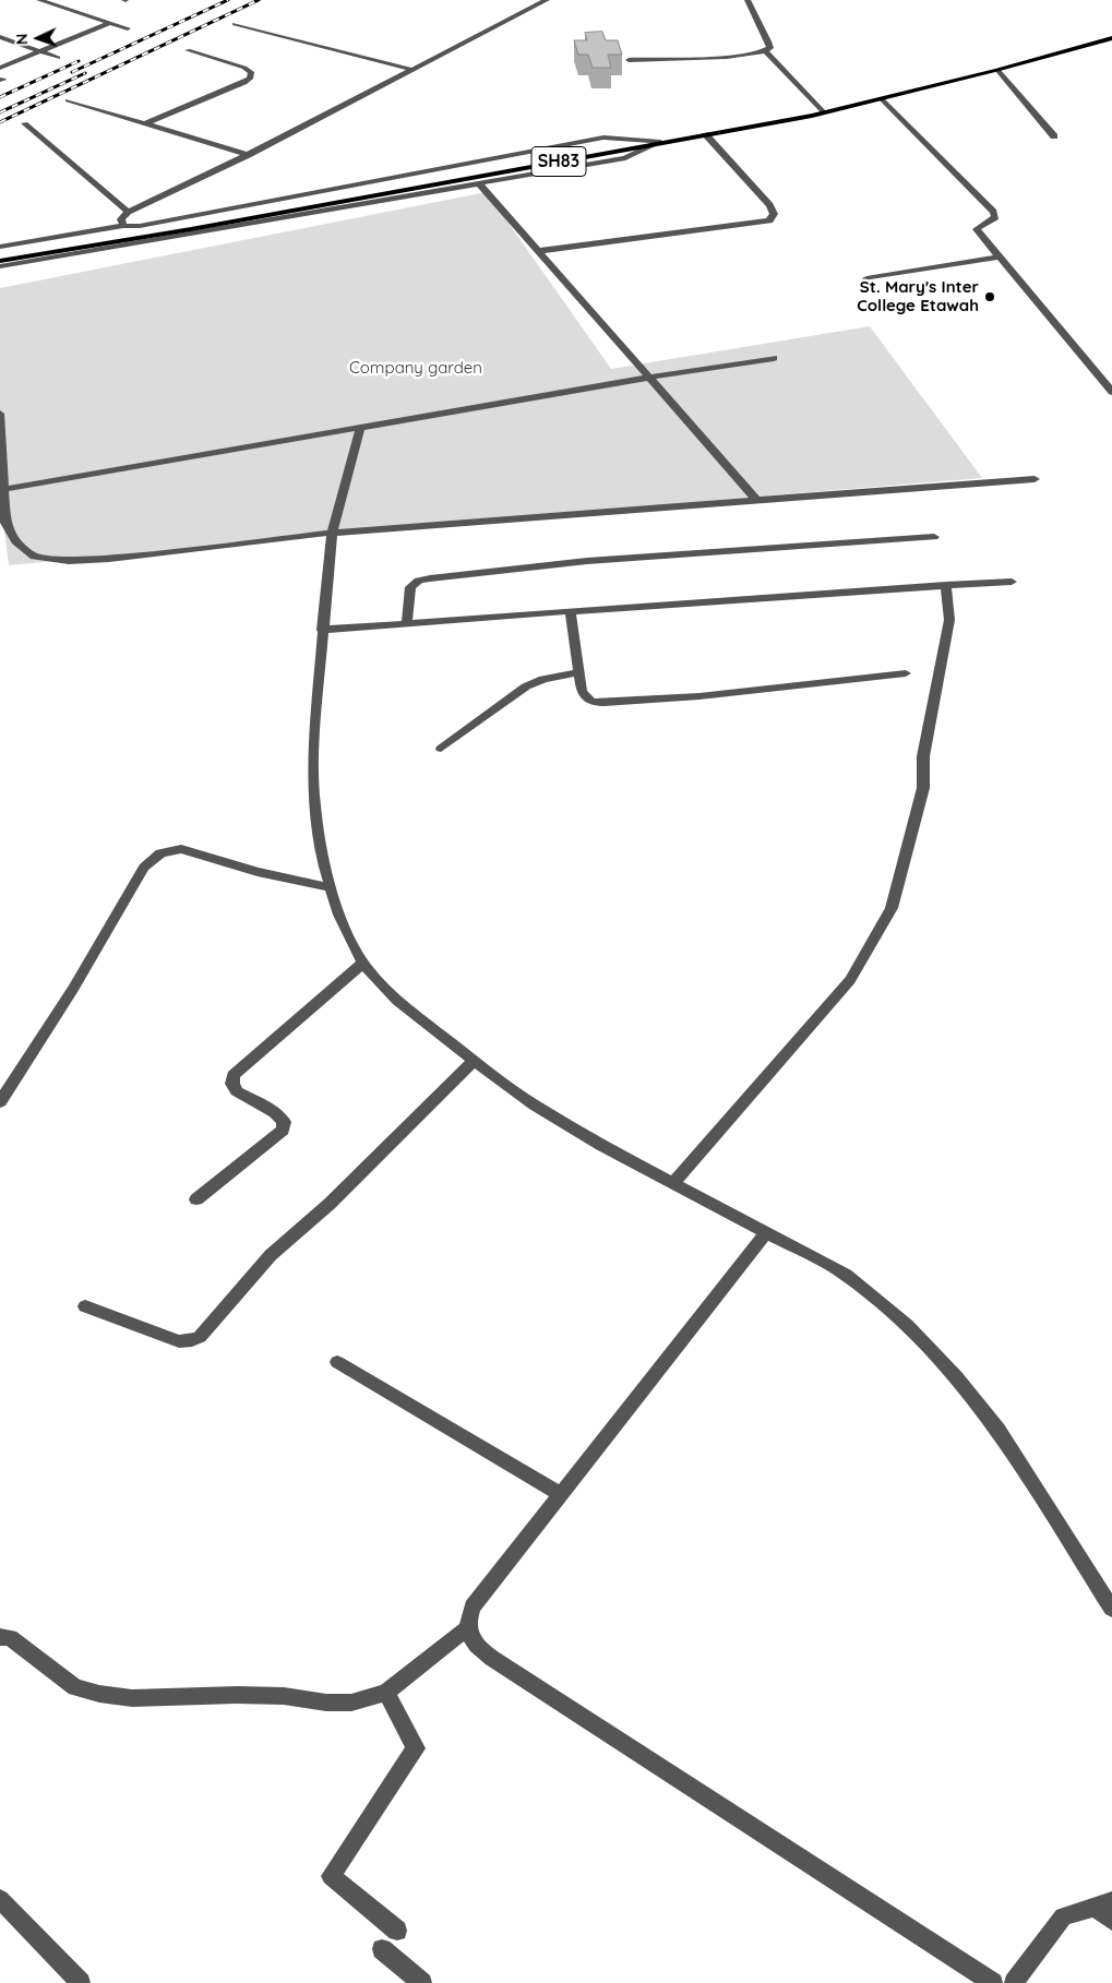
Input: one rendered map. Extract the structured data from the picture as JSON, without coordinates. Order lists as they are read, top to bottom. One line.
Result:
{"streets":{"main road":["SH83"]},"parks":["Company garden"],"places":["St. Mary's Inter College Etawah"],"north":"left"}
